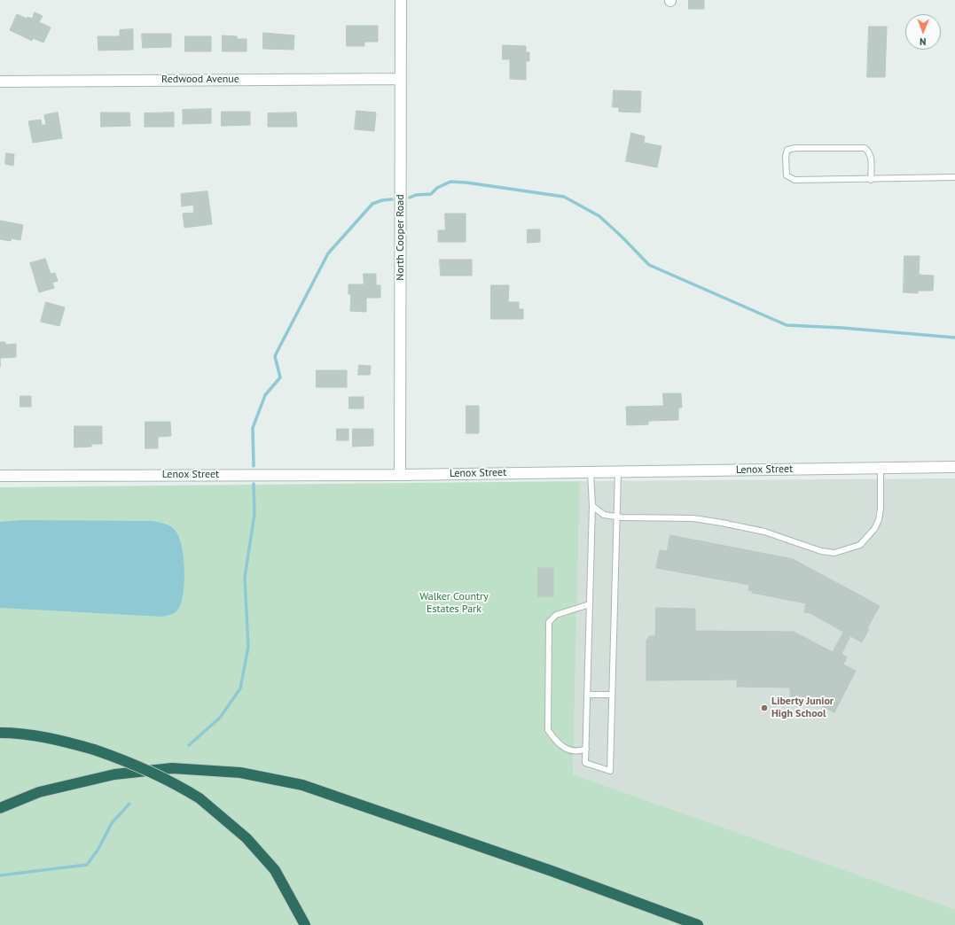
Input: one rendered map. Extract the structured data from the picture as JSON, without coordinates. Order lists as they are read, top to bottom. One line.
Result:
{"streets":{"street":["Redwood Avenue","North Cooper Road","Lenox Street"]},"crossings":[["Redwood Avenue","North Cooper Road"],["North Cooper Road","Lenox Street"]],"parks":["Walker Country Estates Park"],"places":["Liberty Junior High School"],"north":"bottom"}
